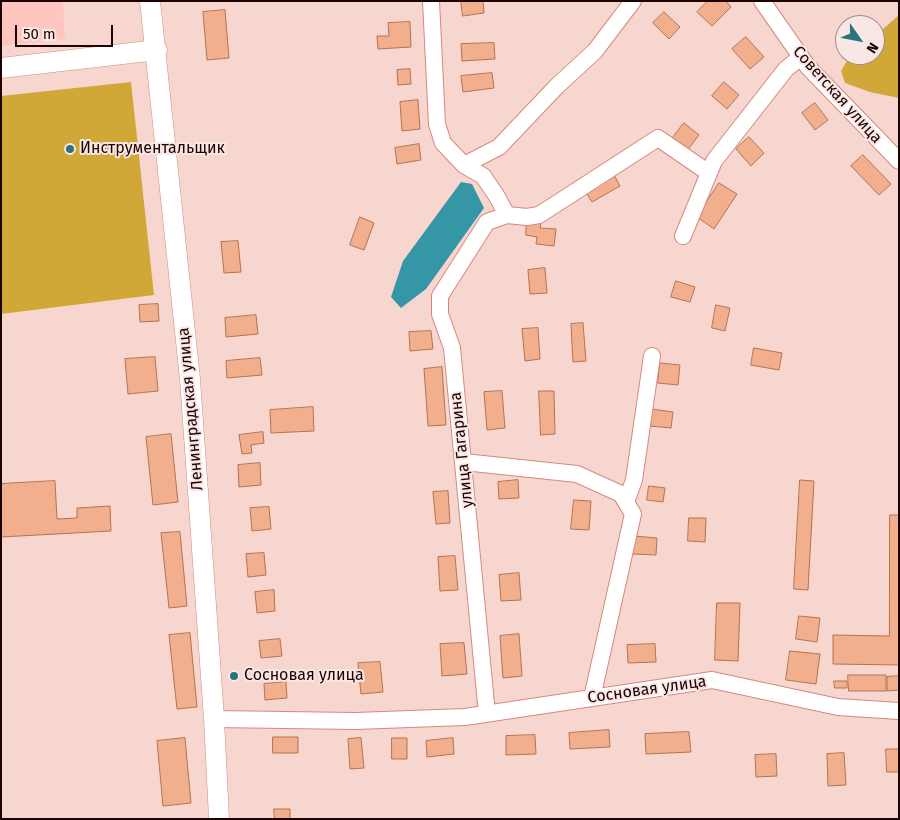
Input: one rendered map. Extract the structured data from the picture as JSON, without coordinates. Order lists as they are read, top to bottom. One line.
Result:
{"streets":{"main road":["Ленинградская улица"],"street":["Советская улица","улица Гагарина","Сосновая улица"]},"crossings":[["Ленинградская улица","Сосновая улица"],["улица Гагарина","Сосновая улица"]],"places":["Инструментальщик","Сосновая улица"],"scale_bar":"50 m","north":"bottom right"}
